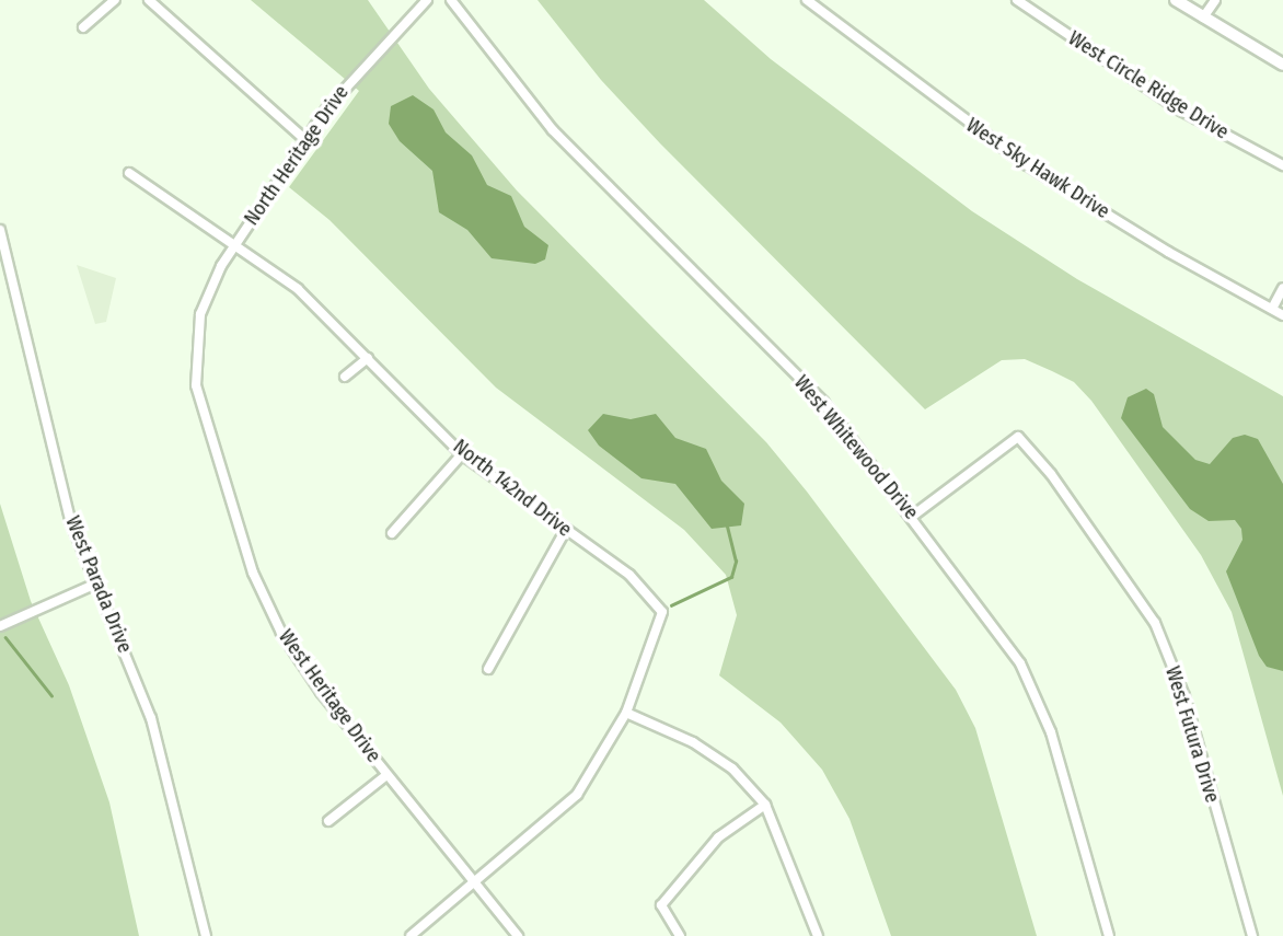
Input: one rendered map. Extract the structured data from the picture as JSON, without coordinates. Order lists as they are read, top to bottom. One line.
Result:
{"streets":{"street":["West Circle Ridge Drive","North Heritage Drive","West Sky Hawk Drive","West Whitewood Drive","North 142nd Drive","West Parada Drive","West Heritage Drive","West Futura Drive"]},"crossings":[["North Heritage Drive","North 142nd Drive"],["North Heritage Drive","West Heritage Drive"],["West Whitewood Drive","West Futura Drive"],["North 142nd Drive","West Heritage Drive"]]}
